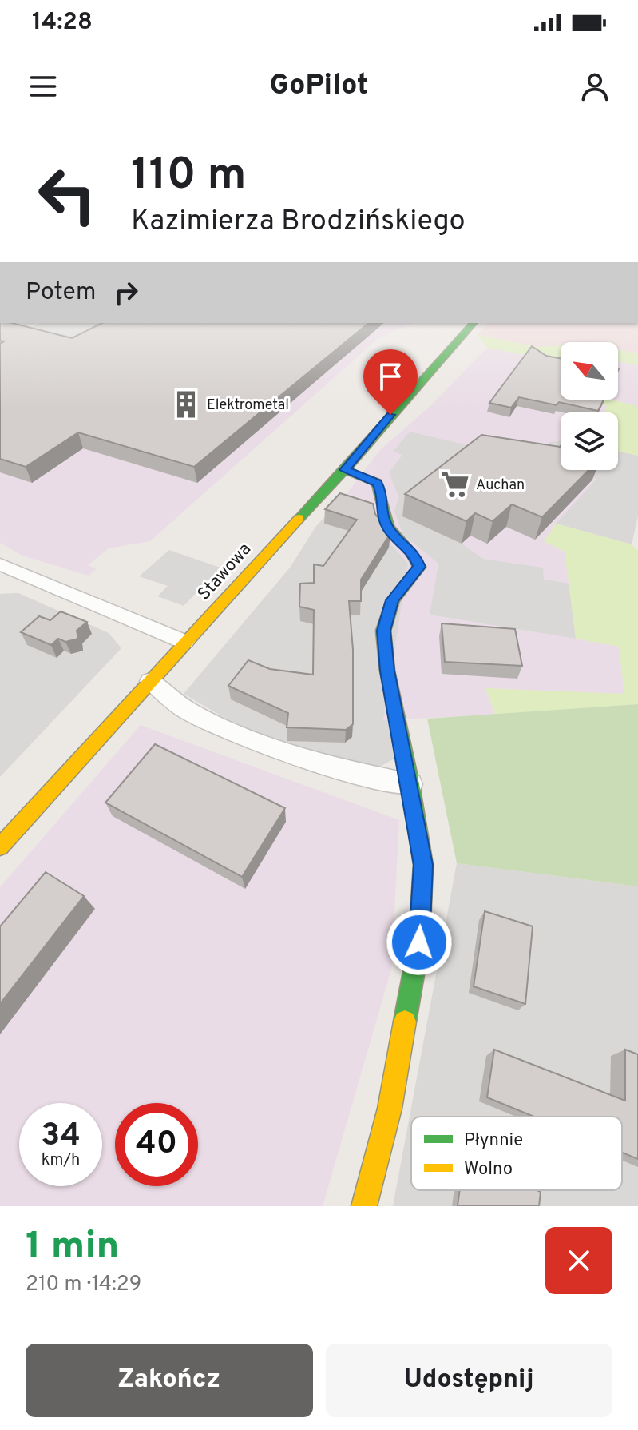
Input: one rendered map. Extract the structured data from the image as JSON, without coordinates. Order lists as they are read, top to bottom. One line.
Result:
{"streets":{"street":["Stawowa"]},"places":{"building":["Elektrometal"],"supermarket":["Auchan"]},"legend":["Płynnie","Wolno"],"north":"top left","page":{"status":"14:28","header":"GoPilot","turn":["110 m","Kazimierza Brodzińskiego"],"then":"Potem","speed":"34 km/h","limit":"40","heading":["1 min","210 m · 14:29"],"buttons":["Zakończ","Udostępnij"]}}
